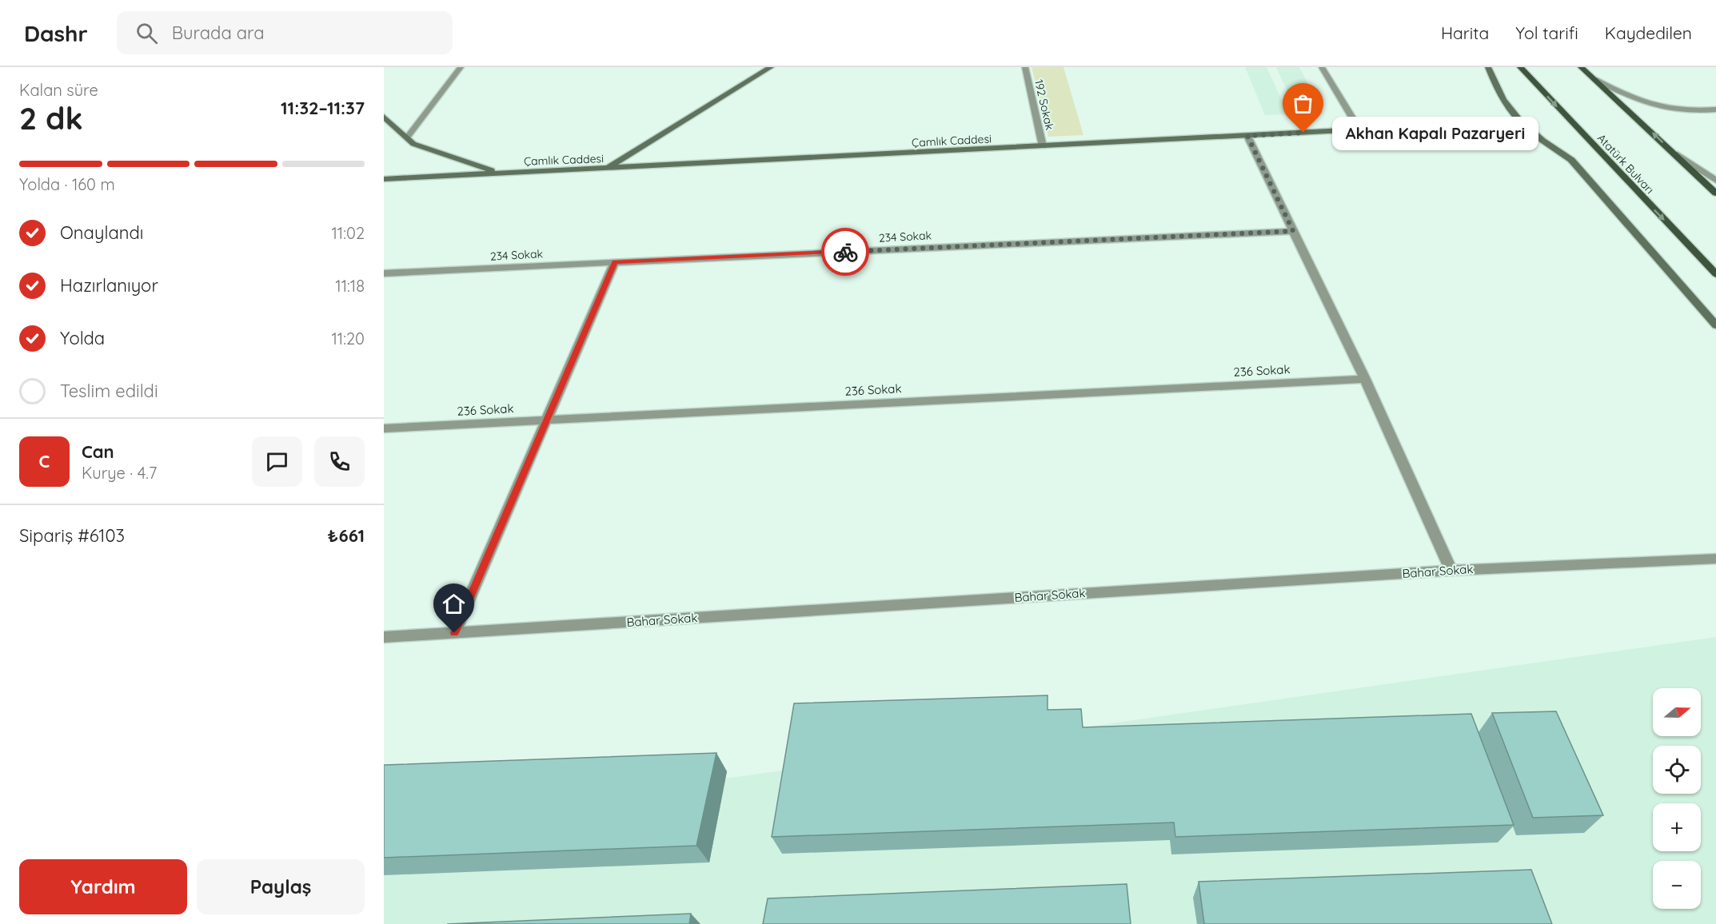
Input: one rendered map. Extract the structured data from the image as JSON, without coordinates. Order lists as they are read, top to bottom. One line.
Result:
{"streets":{"main road":["Atatürk Bulvarı"],"street":["192 Sokak","Çamlık Caddesi","234 Sokak","236 Sokak","Bahar Sokak"]},"crossings":[["192 Sokak","Çamlık Caddesi"]],"places":["Akhan Kapalı Pazaryeri"],"north":"right","page":{"header":"Dashr","search":"Burada ara","nav":["Harita","Yol tarifi","Kaydedilen"],"heading":["2 dk","Kalan süre","11:32–11:37"],"panel":["Can","Kurye · 4.7","Sipariş #6103","₺661"],"bubble":"Akhan Kapalı Pazaryeri","bar":"Yolda · 160 m","list":[["Onaylandı","11:02"],["Hazırlanıyor","11:18"],["Yolda","11:20"],"Teslim edildi"],"round":"C","map_buttons":["+","−"],"buttons":["Yardım","Paylaş"]}}
